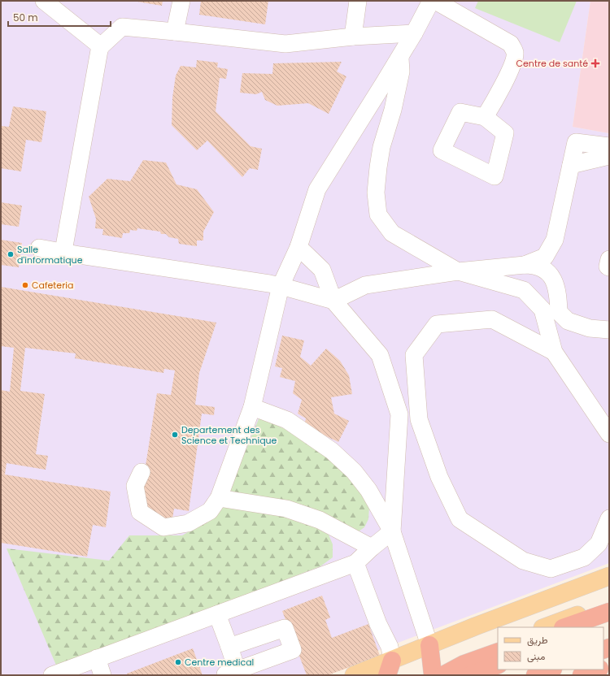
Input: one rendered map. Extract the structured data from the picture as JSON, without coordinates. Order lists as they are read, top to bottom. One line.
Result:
{"places":{"health":["Centre de santé"],"other":["Salle d'informatique","Cafeteria","Departement des Science et Technique","Centre medical"]},"legend":["طريق","مبنى"],"scale_bar":"50 m"}
